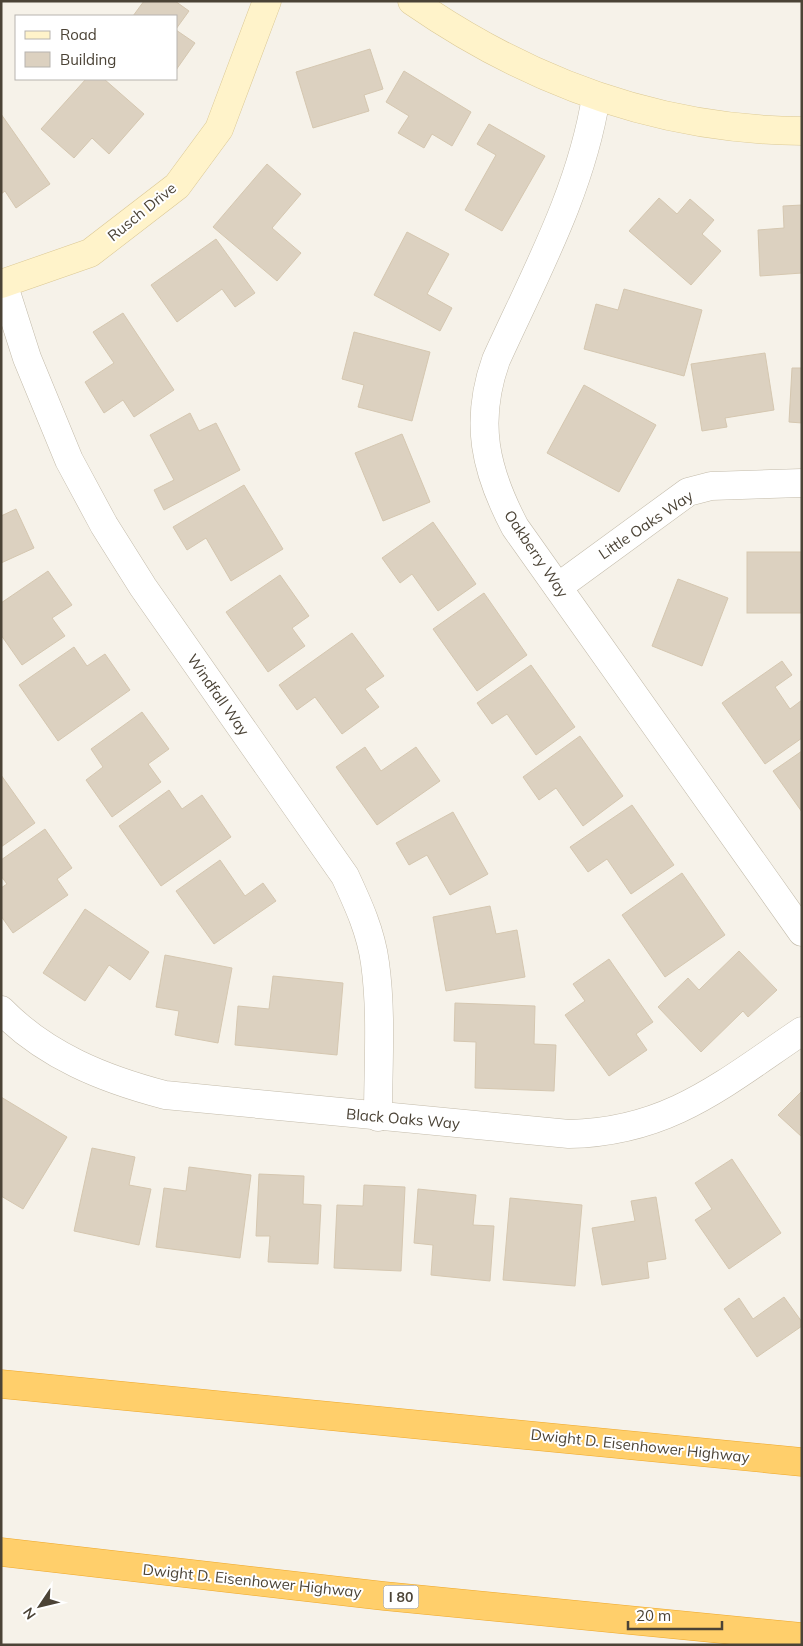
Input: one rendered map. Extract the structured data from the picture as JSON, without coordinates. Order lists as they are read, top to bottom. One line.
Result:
{"streets":{"highway":["Dwight D. Eisenhower Highway","I 80"],"street":["Rusch Drive","Little Oaks Way","Oakberry Way","Windfall Way","Black Oaks Way"]},"crossings":[["Rusch Drive","Windfall Way"],["Little Oaks Way","Oakberry Way"],["Windfall Way","Black Oaks Way"]],"legend":["Road","Building"],"scale_bar":"20 m","north":"bottom left"}
